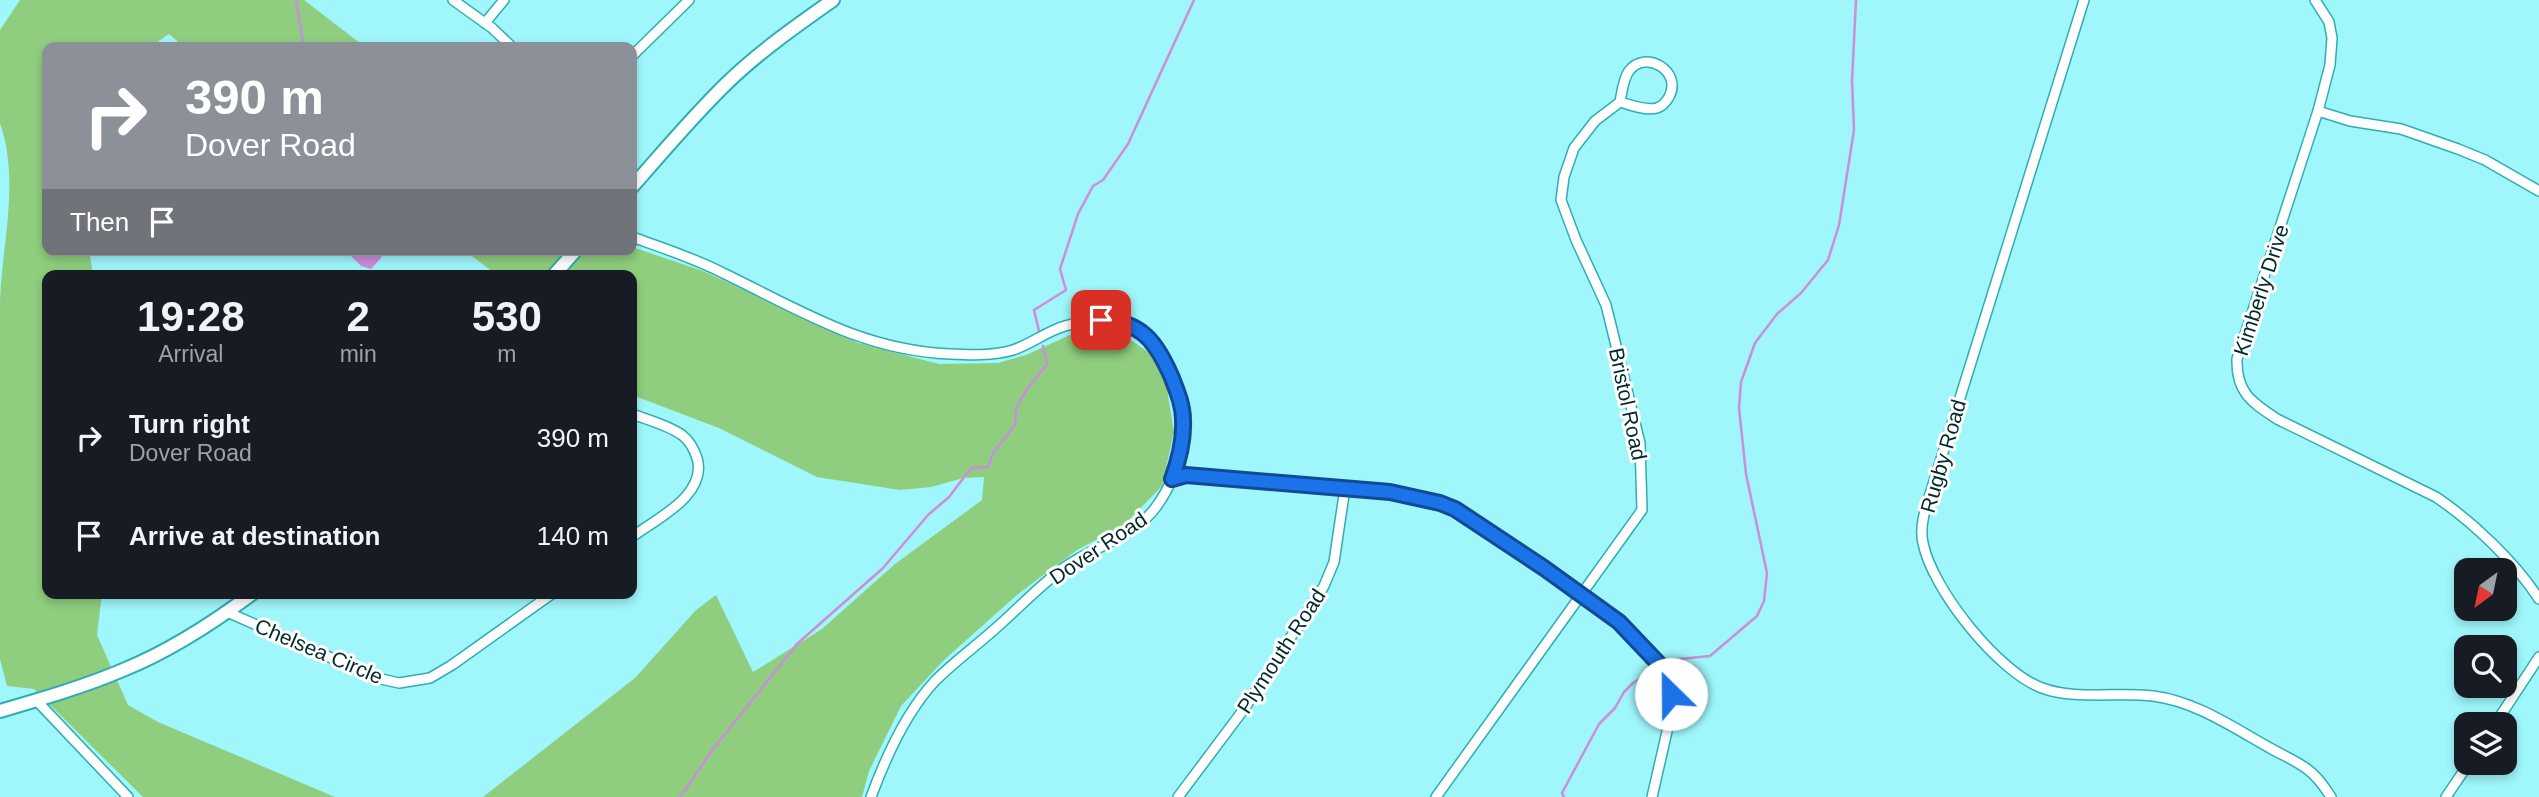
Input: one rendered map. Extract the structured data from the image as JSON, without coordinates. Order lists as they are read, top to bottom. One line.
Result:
{"streets":{"street":["Kimberly Drive","Bristol Road","Rugby Road","Dover Road","Chelsea Circle","Plymouth Road"]},"north":"bottom left","page":{"turn":["390 m","Dover Road"],"then":"Then","eta":["19:28","Arrival","2","min","530","m"],"list":[{"name":"Turn right","note":"Dover Road","value":"390 m"},{"name":"Arrive at destination","value":"140 m"}]}}
